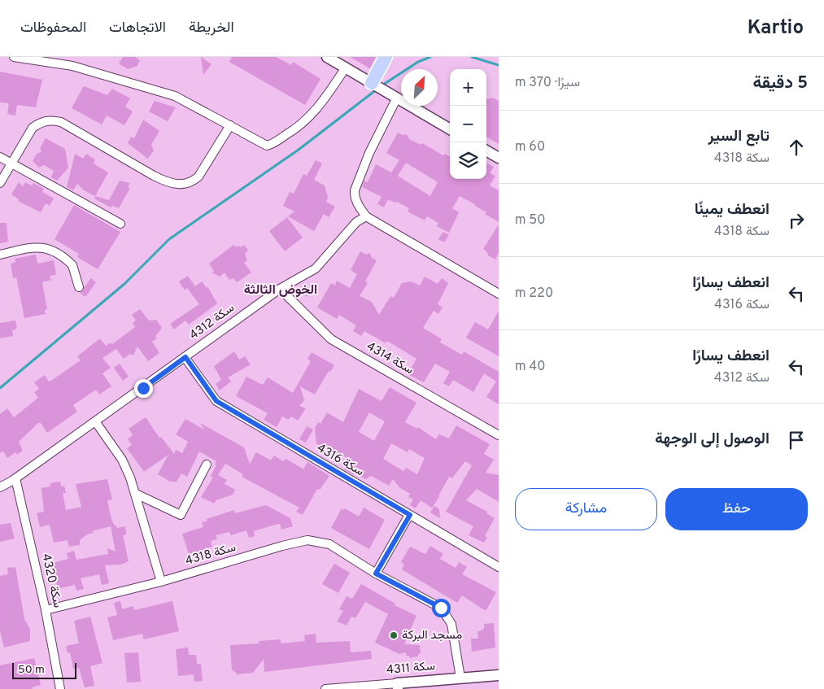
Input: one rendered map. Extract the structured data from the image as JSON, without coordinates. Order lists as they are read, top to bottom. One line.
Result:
{"streets":{"street":["سكة 4312","سكة 4314","سكة 4316","سكة 4318","سكة 4320","سكة 4311"]},"crossings":[["سكة 4312","سكة 4314"],["سكة 4312","سكة 4316"],["سكة 4312","سكة 4320"],["سكة 4318","سكة 4320"],["سكة 4318","سكة 4311"]],"districts":["الخوض الثالثة"],"places":["مسجد البركة"],"scale_bar":"50 m","north":"top right","page":{"header":"Kartio","nav":["الخريطة","الاتجاهات","المحفوظات"],"heading":["5 دقيقة","سيرًا · 370 m"],"map_buttons":["+","−"],"list":[["تابع السير","سكة 4318","60 m"],["انعطف يمينًا","سكة 4318","50 m"],["انعطف يسارًا","سكة 4316","220 m"],["انعطف يسارًا","سكة 4312","40 m"],"الوصول إلى الوجهة"],"buttons":["حفظ","مشاركة"],"scale":"50 m"}}
